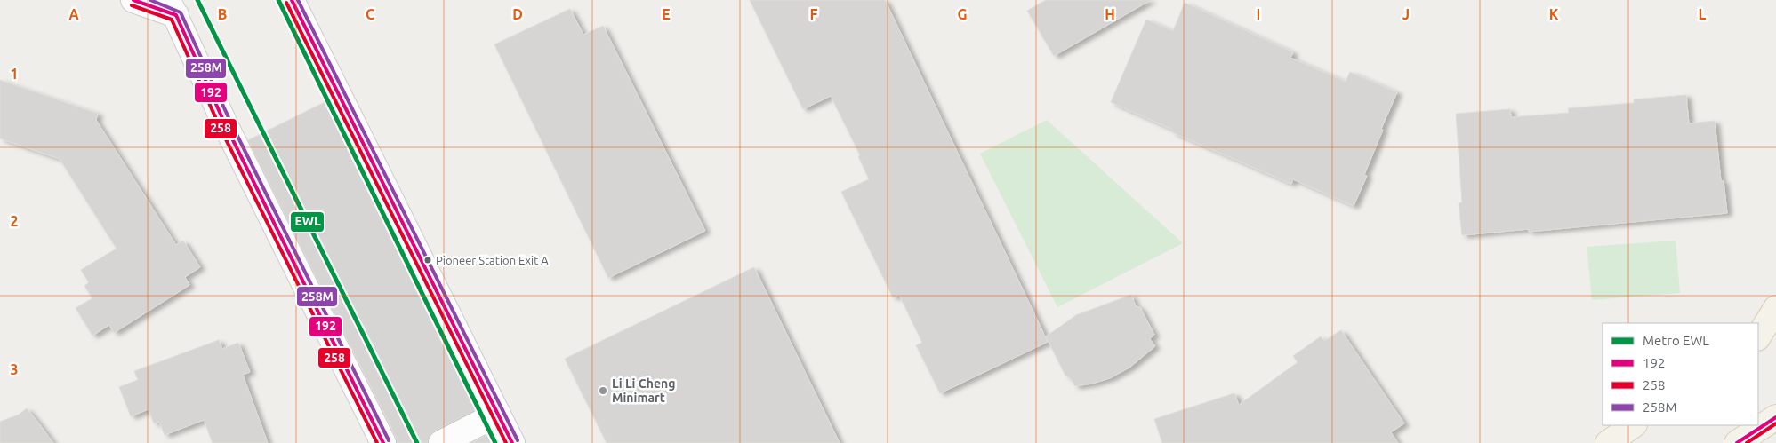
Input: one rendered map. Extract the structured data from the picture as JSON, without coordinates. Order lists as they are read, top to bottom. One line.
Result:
{"places":["Pioneer Station Exit A","Li Li Cheng Minimart"],"lines":["metro line EWL","transit line 192","transit line 258M","transit line 258"],"legend":["Metro EWL","192","258","258M"],"grid":{"columns":["A","B","C","D","E","F","G","H","I","J","K","L"],"rows":["1","2","3"]}}
